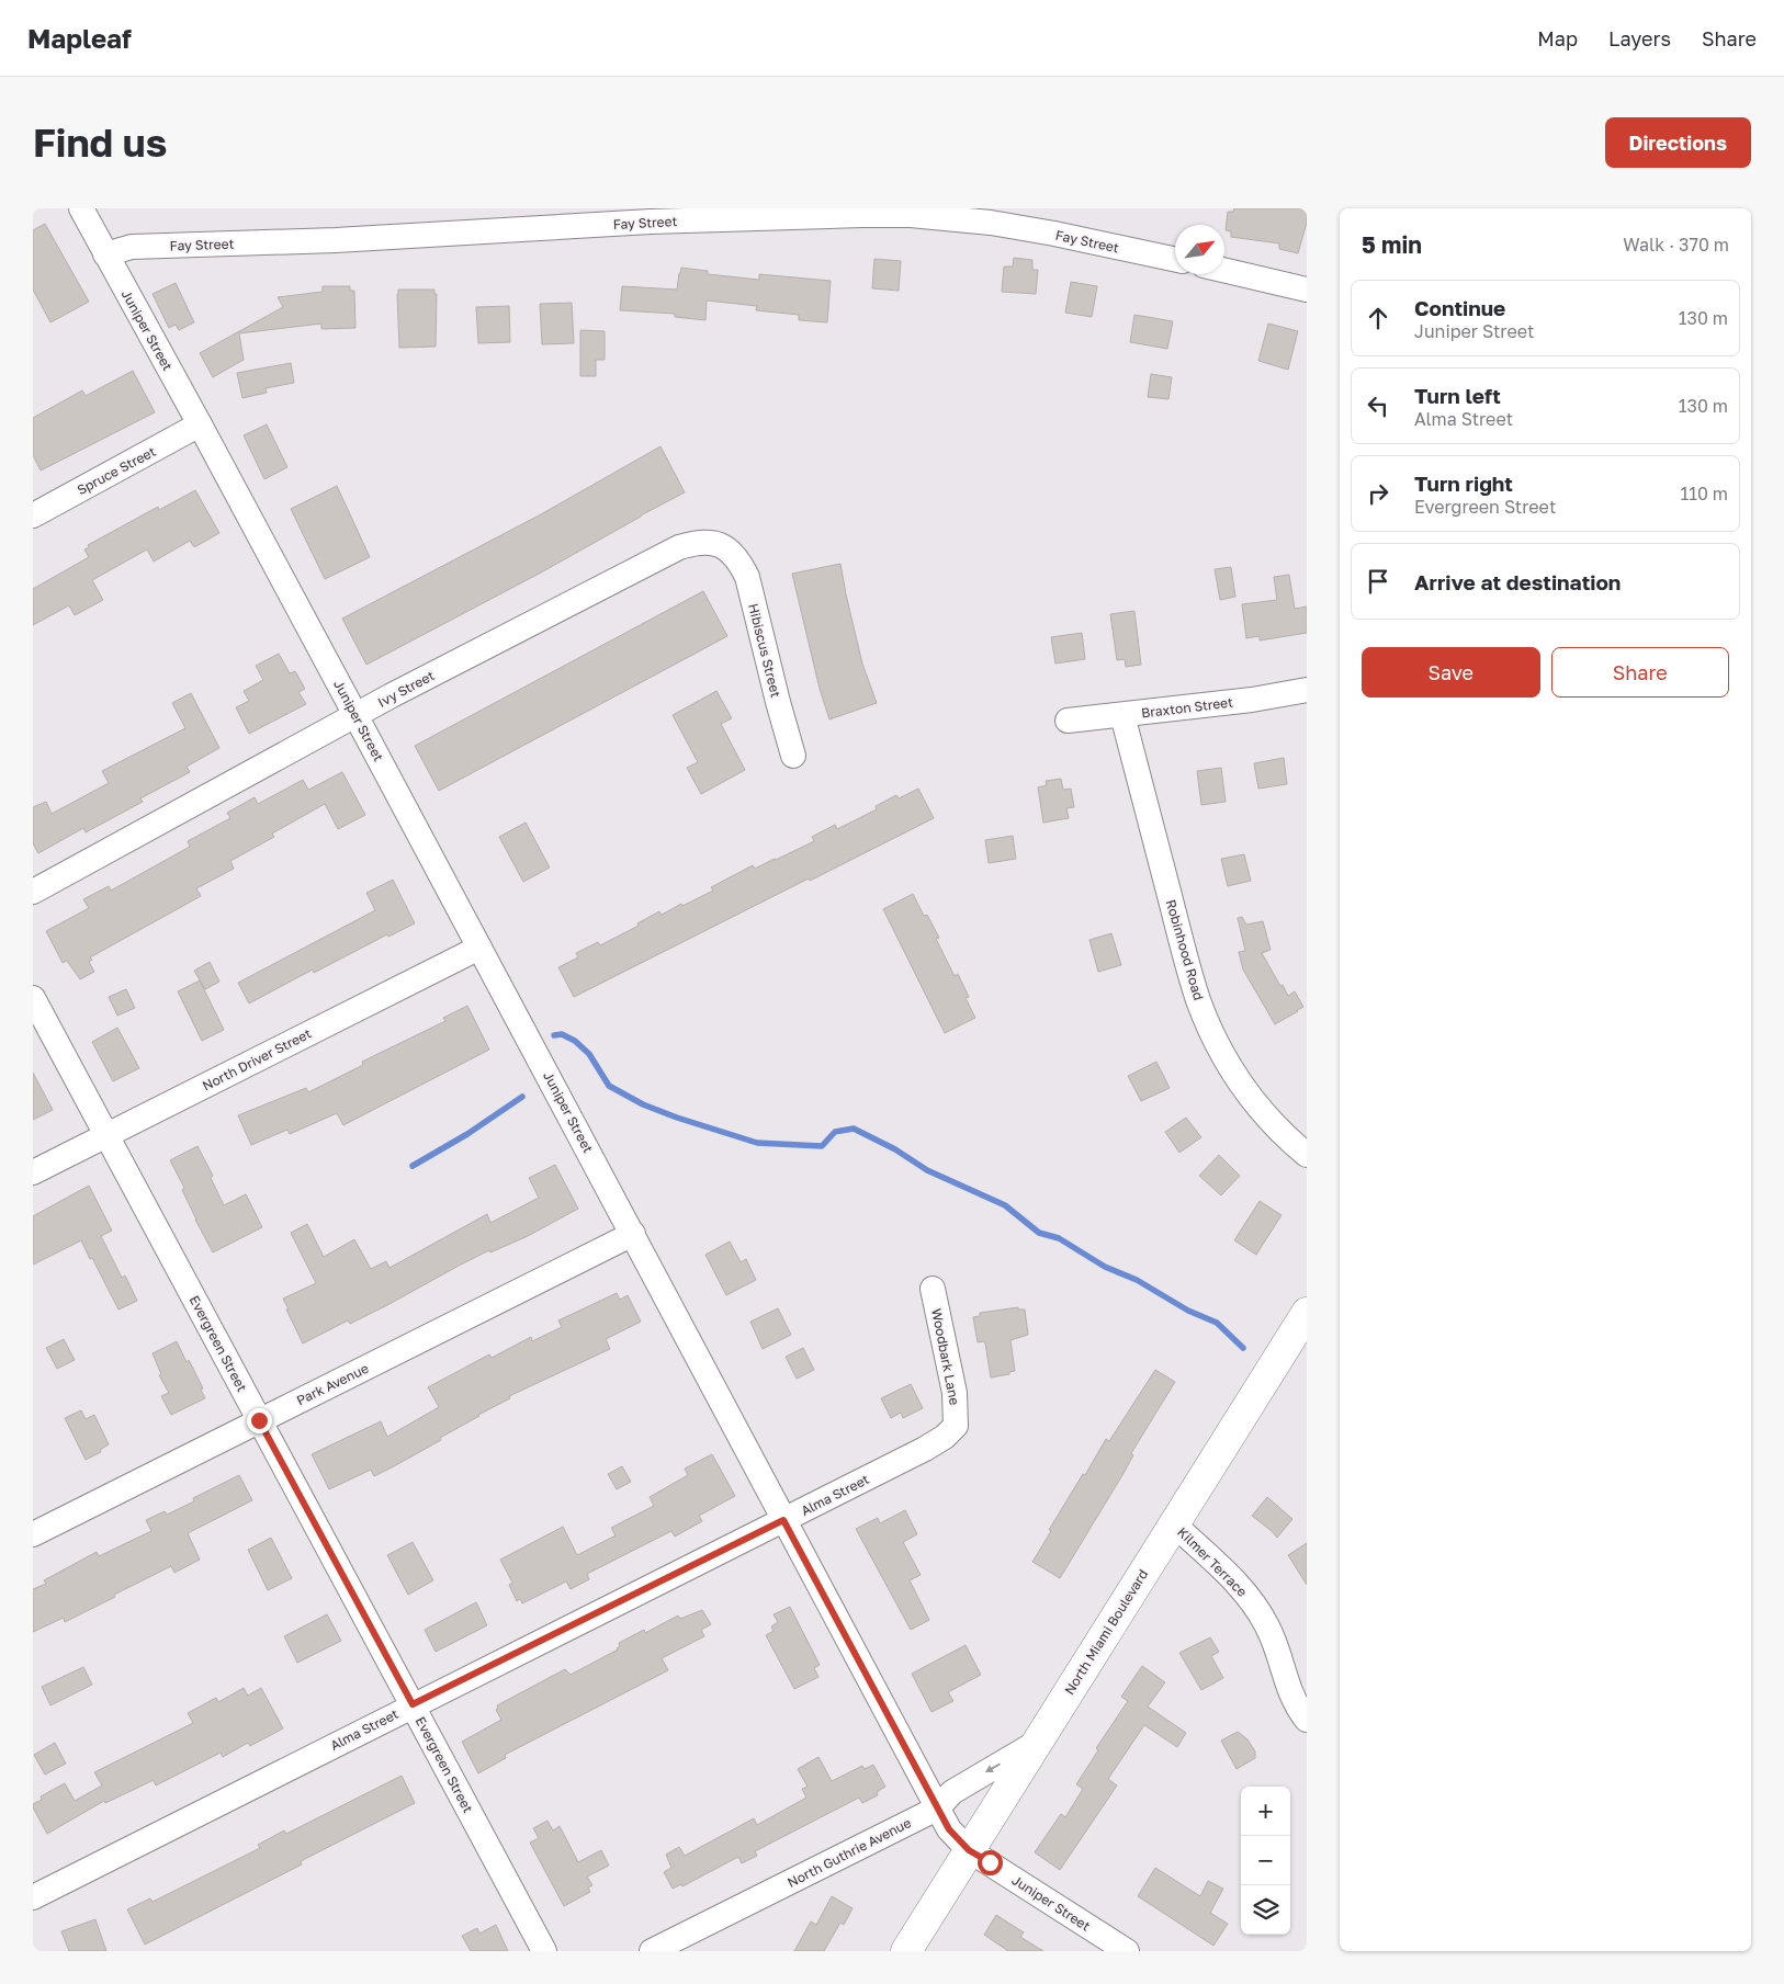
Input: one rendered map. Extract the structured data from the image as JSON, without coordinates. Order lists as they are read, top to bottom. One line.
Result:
{"streets":{"main road":["North Miami Boulevard"],"street":["Fay Street","Juniper Street","Spruce Street","Hibiscus Street","Ivy Street","Braxton Street","Robinhood Road","North Driver Street","Evergreen Street","Woodbark Lane","Park Avenue","Alma Street","Kilmer Terrace","North Guthrie Avenue"]},"crossings":[["Fay Street","Juniper Street"],["Juniper Street","Spruce Street"],["Juniper Street","Ivy Street"],["Juniper Street","North Driver Street"],["Juniper Street","Park Avenue"],["Juniper Street","Alma Street"],["Juniper Street","North Miami Boulevard"],["Juniper Street","North Guthrie Avenue"],["Hibiscus Street","Ivy Street"],["Braxton Street","Robinhood Road"],["North Driver Street","Evergreen Street"],["Evergreen Street","Park Avenue"],["Evergreen Street","Alma Street"],["Woodbark Lane","Alma Street"],["Kilmer Terrace","North Miami Boulevard"],["North Miami Boulevard","North Guthrie Avenue"]],"north":"top right","page":{"header":"Mapleaf","nav":["Map","Layers","Share"],"buttons":["Directions",["Save","Share"]],"title":"Find us","heading":["5 min","Walk · 370 m"],"list":[["Continue","Juniper Street","130 m"],["Turn left","Alma Street","130 m"],["Turn right","Evergreen Street","110 m"],"Arrive at destination"],"map_buttons":["+","−"]}}
